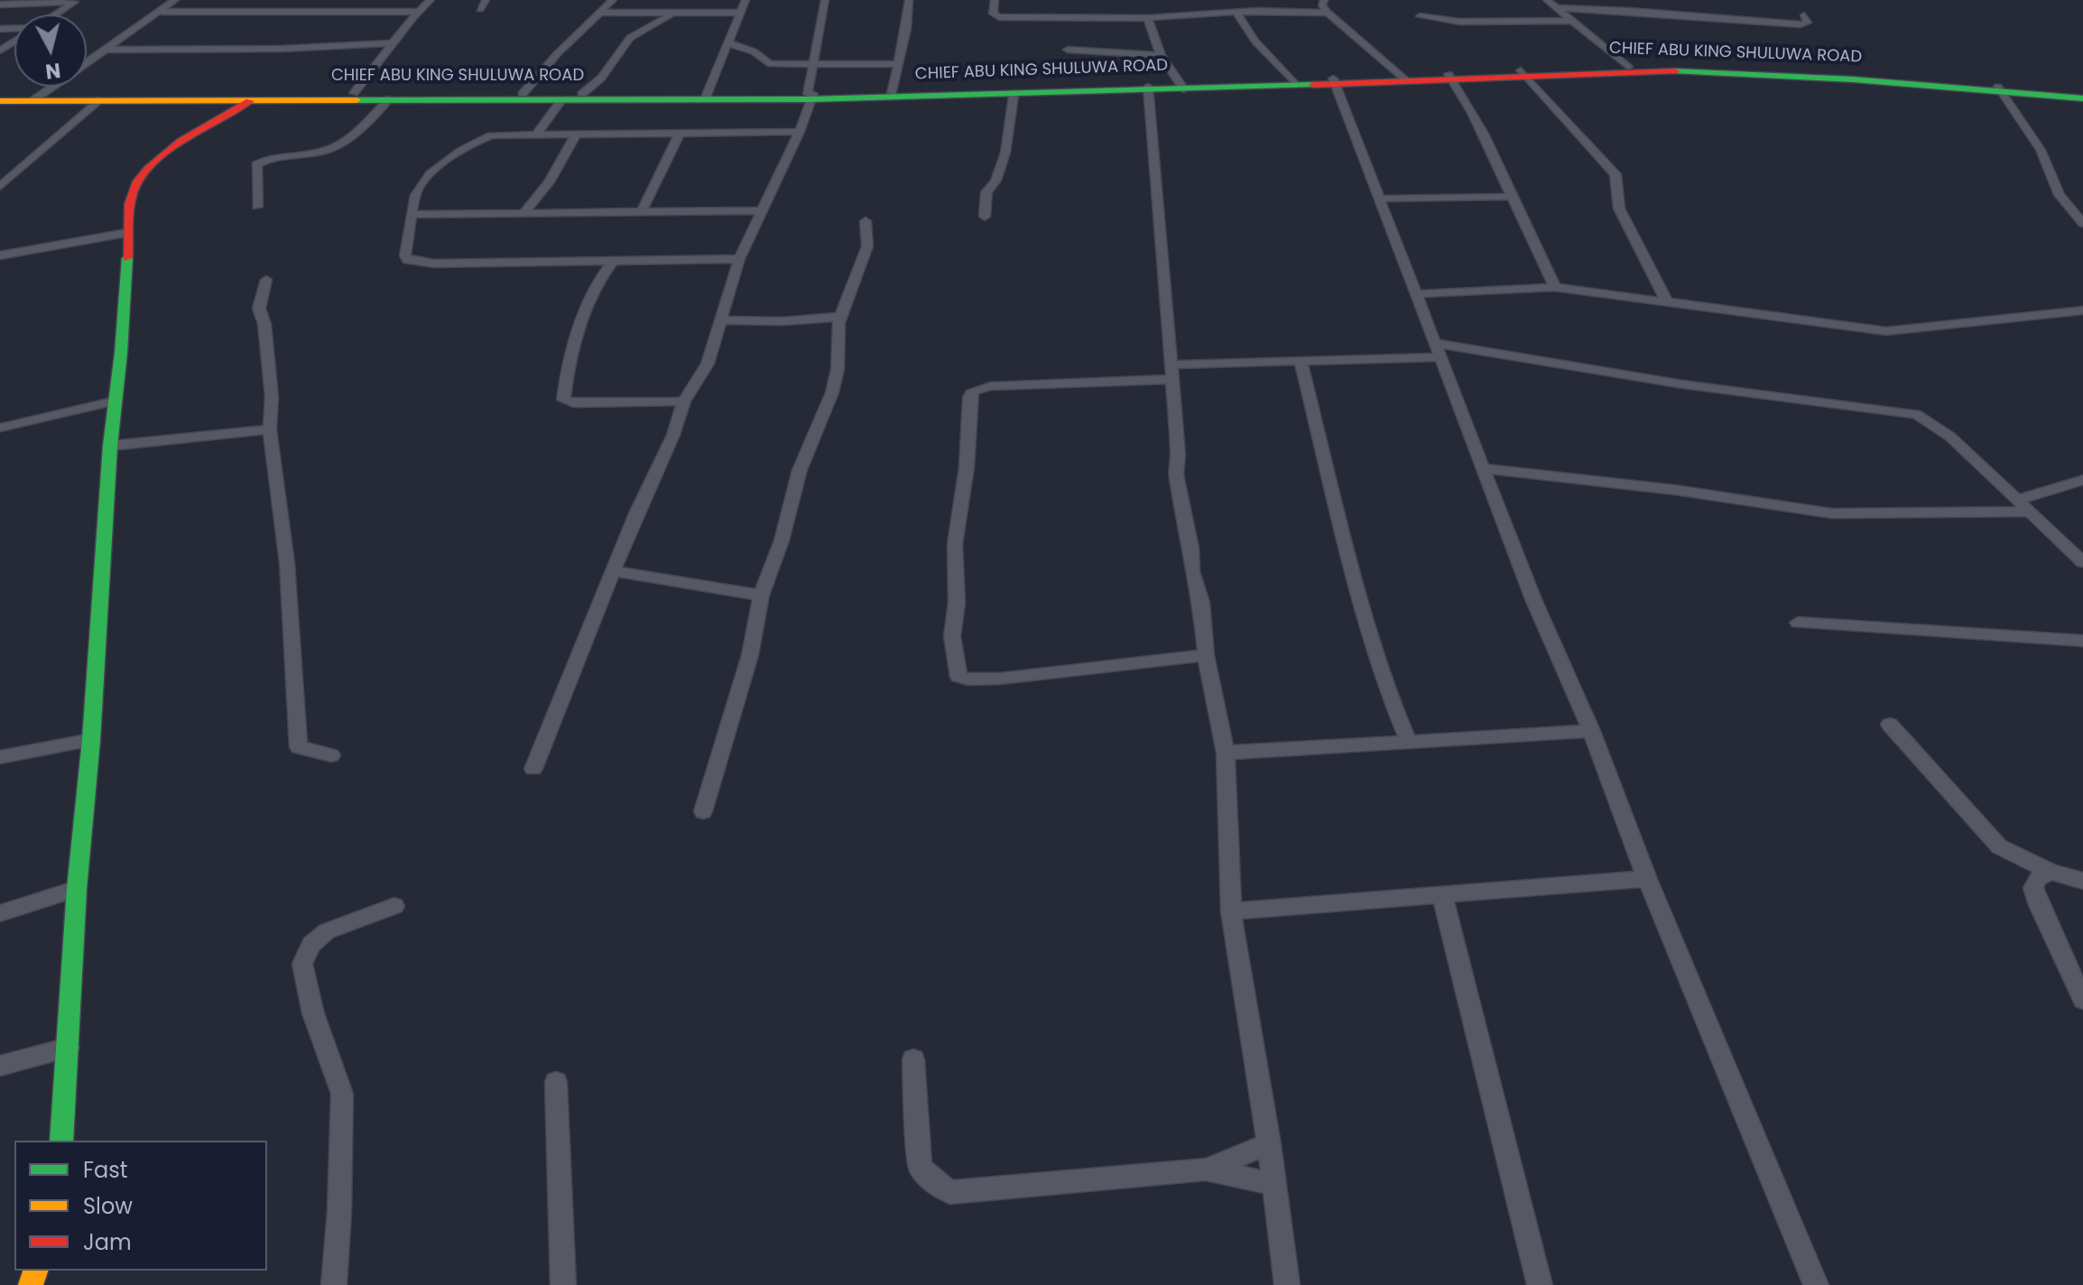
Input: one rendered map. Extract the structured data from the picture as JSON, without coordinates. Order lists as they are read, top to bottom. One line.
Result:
{"streets":{"street":["CHIEF ABU KING SHULUWA ROAD"]},"legend":["Fast","Slow","Jam"],"north":"bottom"}
